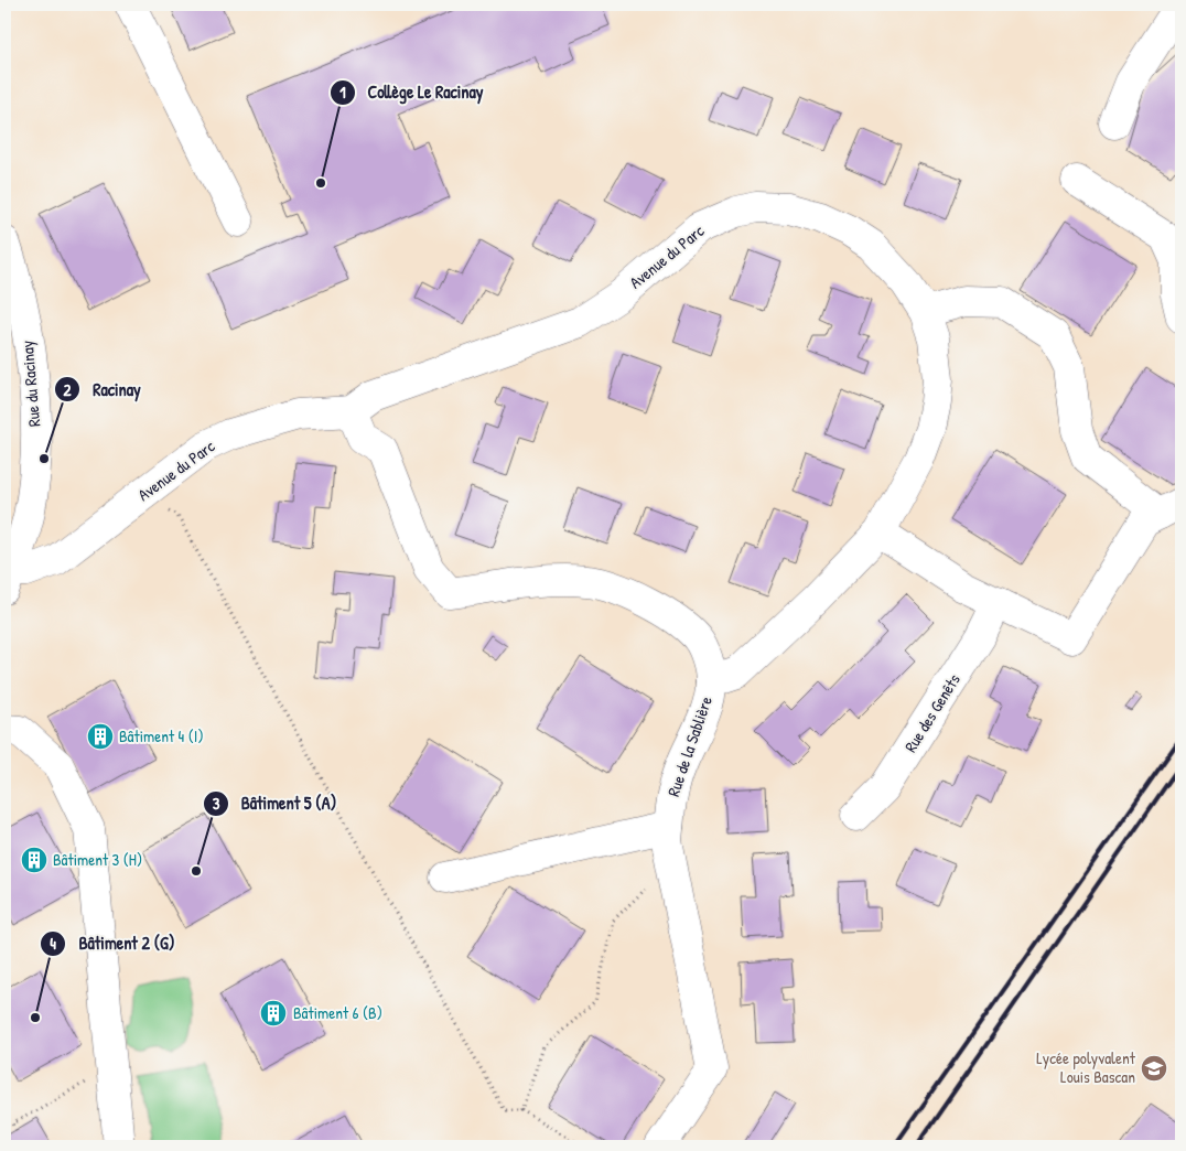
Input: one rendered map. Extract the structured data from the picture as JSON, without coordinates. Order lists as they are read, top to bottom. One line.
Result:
{"streets":{"street":["Avenue du Parc","Rue du Racinay","Rue des Genêts","Rue de la Sablière"]},"crossings":[["Avenue du Parc","Rue du Racinay"],["Avenue du Parc","Rue de la Sablière"]],"places":{"other":["Collège Le Racinay","Racinay","Bâtiment 5 (A)","Bâtiment 2 (G)"],"building":["Bâtiment 4 (I)","Bâtiment 3 (H)","Bâtiment 6 (B)"],"school or university":["Lycée polyvalent Louis Bascan"]}}
